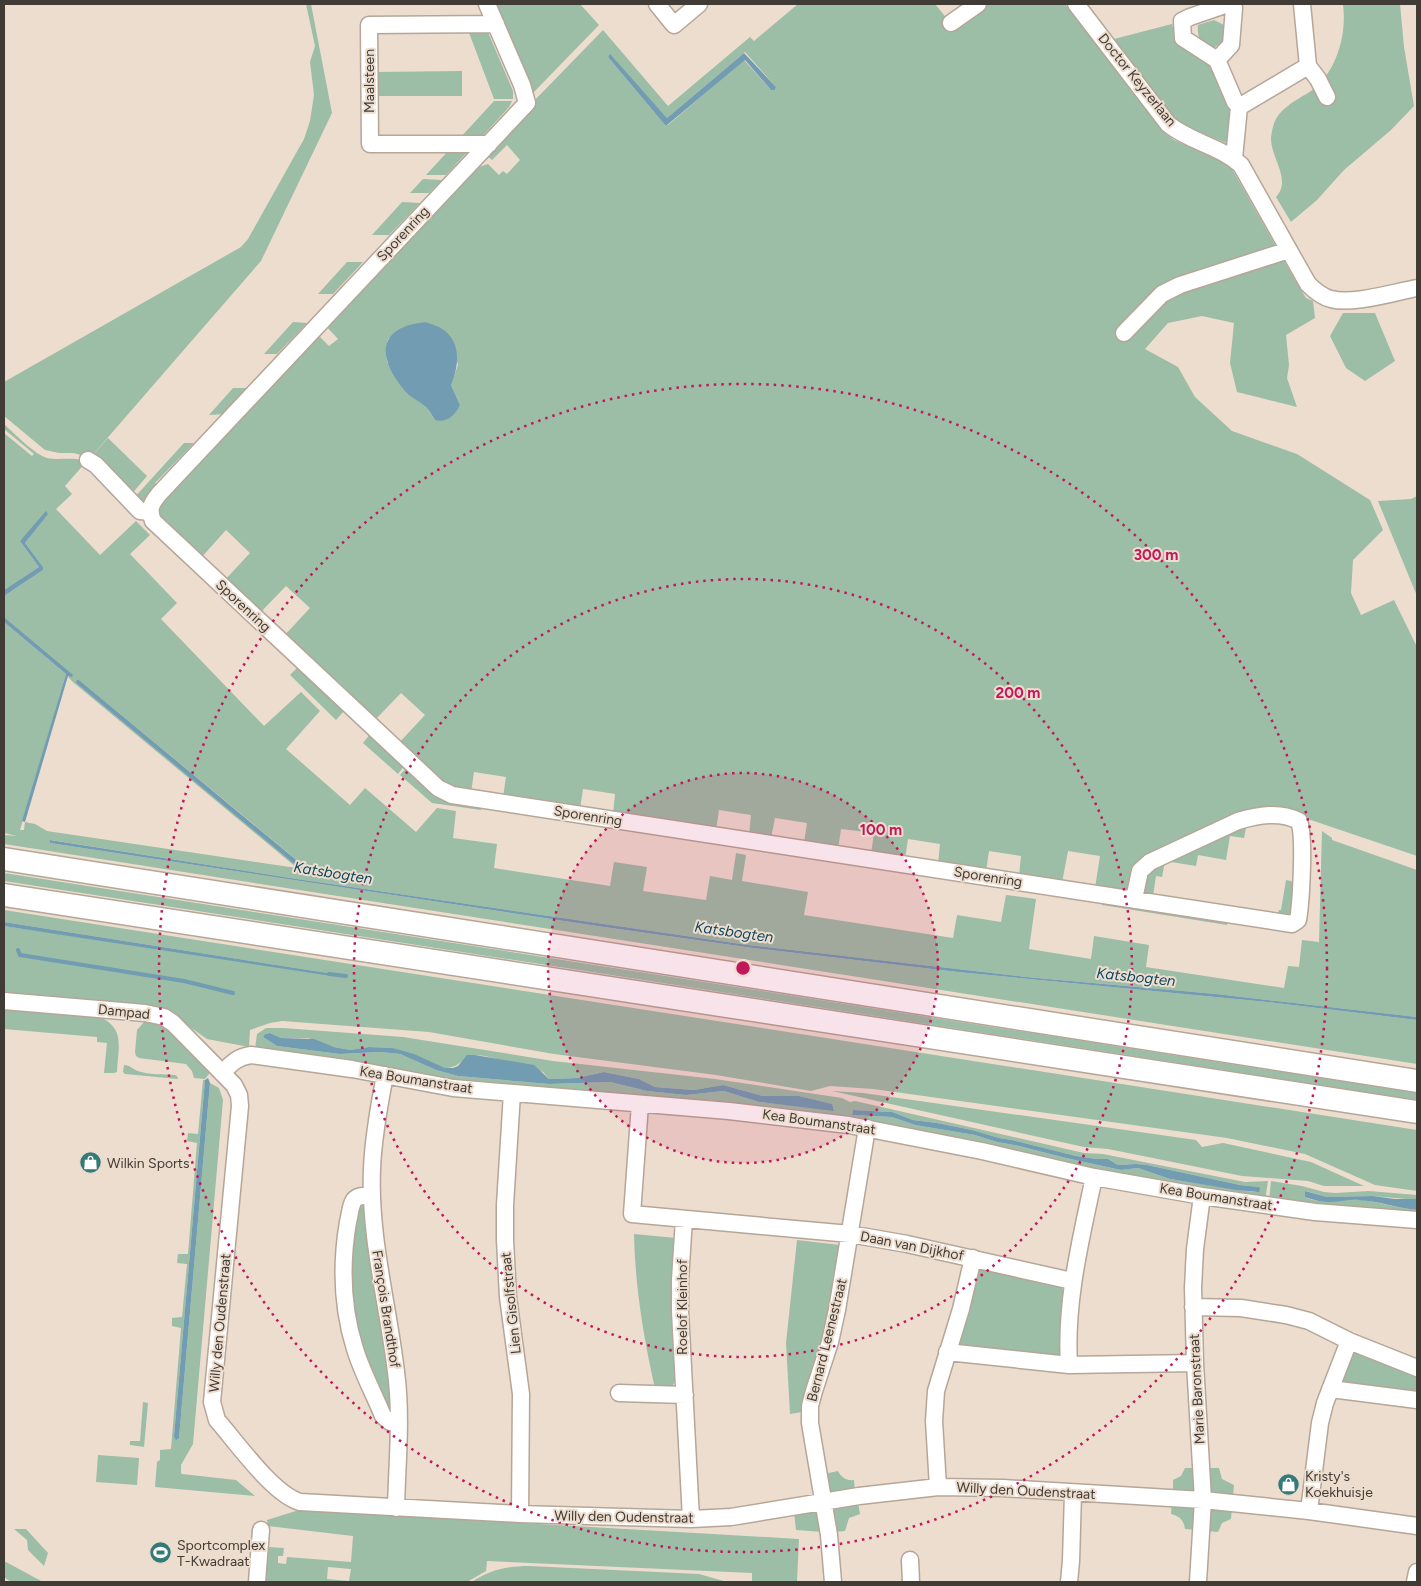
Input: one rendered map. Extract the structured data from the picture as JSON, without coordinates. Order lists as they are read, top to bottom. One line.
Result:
{"streets":{"street":["Doctor Keyzerlaan","Maalsteen","Sporenring","Dampad","Kea Boumanstraat","Daan van Dijkhof","Lien Gisolfstraat","Roelof Kleinhof","François Brandthof","Willy den Oudenstraat","Bernard Leenestraat","Marie Baronstraat"]},"crossings":[["Maalsteen","Sporenring"],["Dampad","Kea Boumanstraat"],["Dampad","Willy den Oudenstraat"],["Kea Boumanstraat","Lien Gisolfstraat"],["Kea Boumanstraat","François Brandthof"],["Kea Boumanstraat","Willy den Oudenstraat"],["Kea Boumanstraat","Bernard Leenestraat"],["Kea Boumanstraat","Marie Baronstraat"],["Daan van Dijkhof","Willy den Oudenstraat"],["Daan van Dijkhof","Bernard Leenestraat"],["Lien Gisolfstraat","Willy den Oudenstraat"],["Roelof Kleinhof","Willy den Oudenstraat"],["François Brandthof","Willy den Oudenstraat"],["Willy den Oudenstraat","Bernard Leenestraat"],["Willy den Oudenstraat","Marie Baronstraat"]],"water":["Katsbogten"],"places":{"shop":["Wilkin Sports","Kristy's Koekhuisje"],"sports":["Sportcomplex T-Kwadraat"]},"rings":["300 m","200 m","100 m"]}
